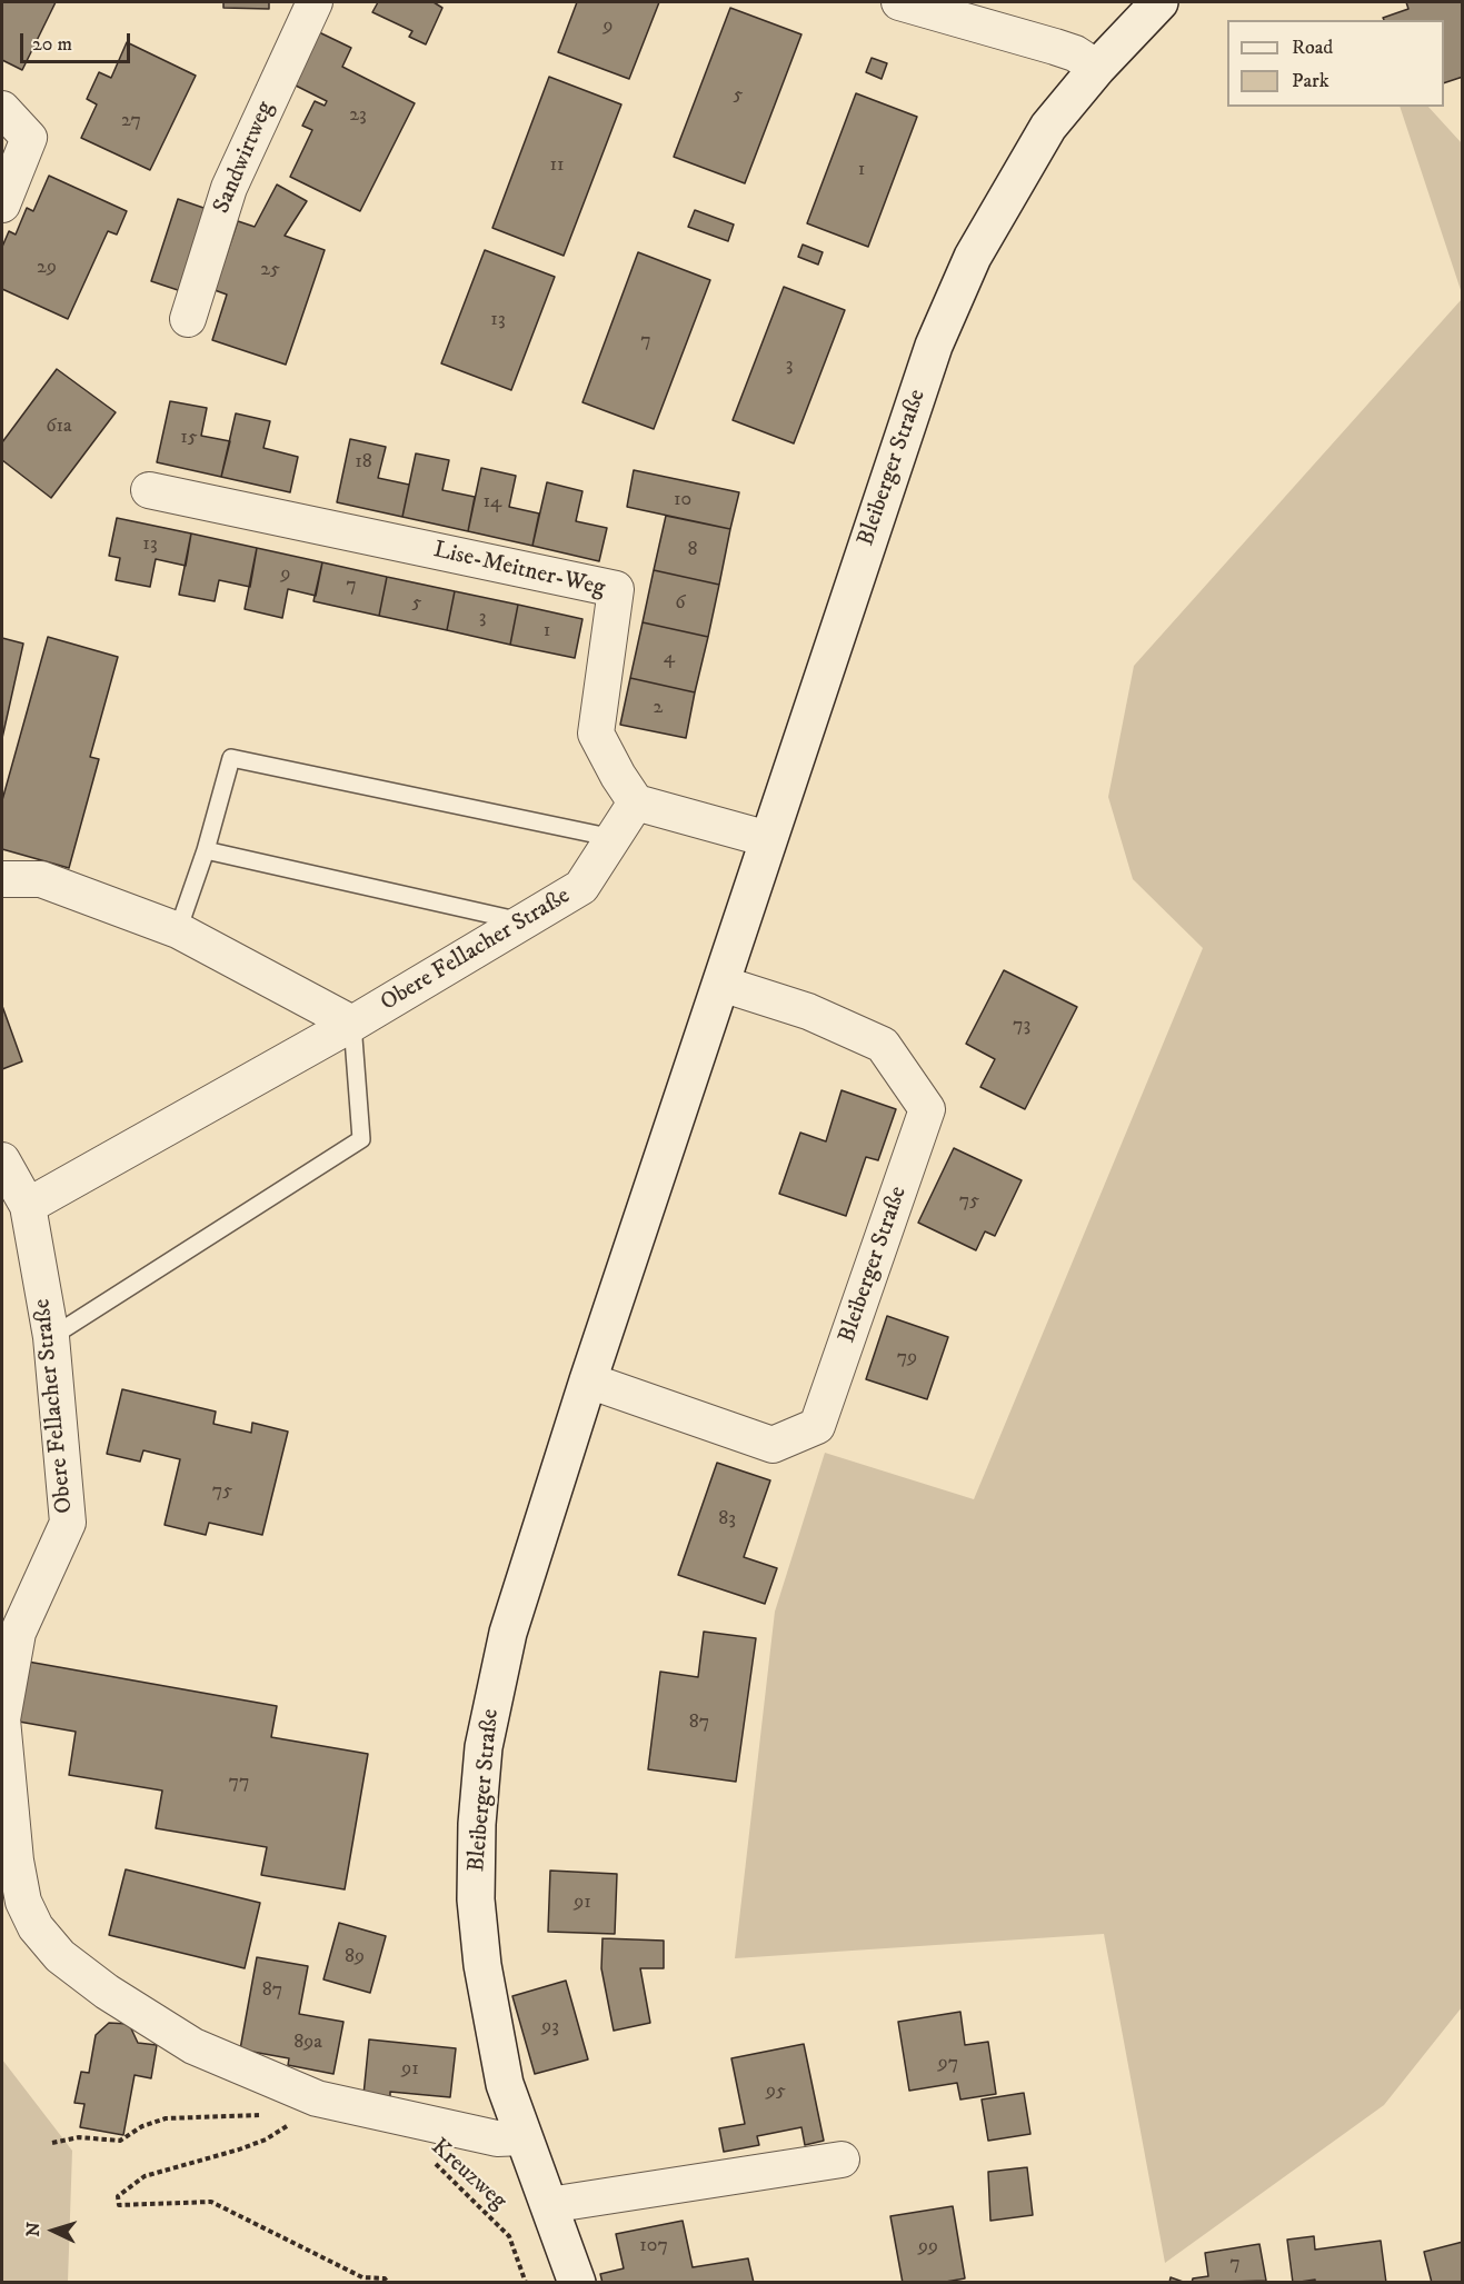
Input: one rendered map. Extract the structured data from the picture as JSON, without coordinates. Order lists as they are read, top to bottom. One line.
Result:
{"streets":{"main road":["Bleiberger Straße"],"street":["Sandwirtweg","Lise-Meitner-Weg","Obere Fellacher Straße"],"path":["Kreuzweg"]},"crossings":[["Bleiberger Straße","Obere Fellacher Straße"],["Lise-Meitner-Weg","Obere Fellacher Straße"]],"house_numbers":["9","5","23","27","11","1","29","25","13","7","3","61a","15","18","10","14","13","8","9","7","5","6","3","1","4","2","73","75","79","75","83","87","77","91","89","87","93","89a","97","91","95","107","99","7"],"legend":["Road","Park"],"scale_bar":"20 m","north":"left"}
